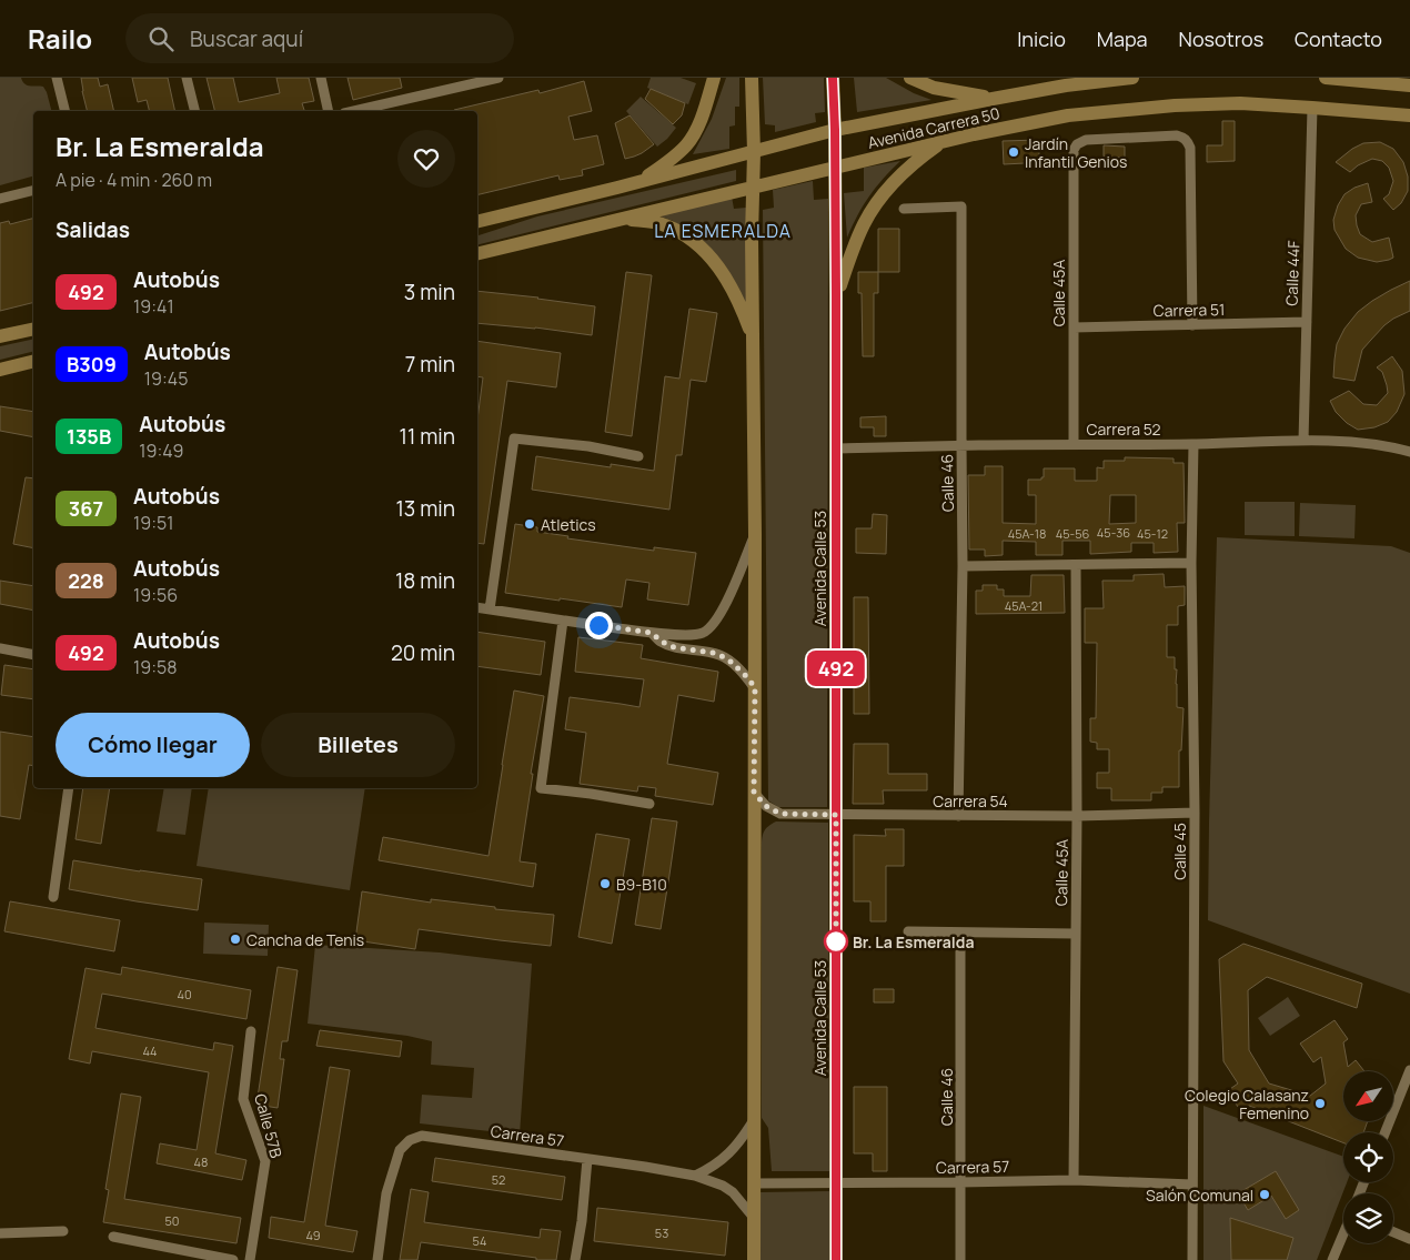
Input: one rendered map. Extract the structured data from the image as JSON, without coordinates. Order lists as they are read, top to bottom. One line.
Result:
{"streets":{"main road":["Avenida Carrera 50","Avenida Calle 53"],"street":["Calle 44F","Calle 45A","Carrera 51","Carrera 52","Calle 46","Carrera 54","Calle 45","Calle 57B","Carrera 57"]},"crossings":[["Avenida Carrera 50","Calle 44F"],["Avenida Carrera 50","Avenida Calle 53"],["Calle 44F","Carrera 51"],["Calle 44F","Carrera 52"],["Calle 45A","Carrera 51"],["Calle 45A","Carrera 52"],["Calle 45A","Carrera 54"],["Calle 45A","Carrera 57"],["Carrera 52","Calle 46"],["Carrera 52","Avenida Calle 53"],["Carrera 52","Calle 45"],["Calle 46","Carrera 54"],["Calle 46","Carrera 57"],["Avenida Calle 53","Carrera 54"],["Avenida Calle 53","Carrera 57"],["Carrera 54","Calle 45"],["Calle 45","Carrera 57"]],"districts":["LA ESMERALDA"],"places":["Jardín Infantil Genios","Atletics","B9-B10","Cancha de Tenis","Br. La Esmeralda","Colegio Calasanz Femenino","Salón Comunal"],"lines":["bus line 492"],"house_numbers":["45-36","45A-18","45-56","45-12","45A-21","40","44","48","52","50","53","49","54"],"north":"bottom left","page":{"header":"Railo","search":"Buscar aquí","nav":["Inicio","Mapa","Nosotros","Contacto"],"on_map":"492","heading":[["Br. La Esmeralda","A pie · 4 min · 260 m"],"Salidas"],"list":[{"mark":"492","name":"Autobús","note":"19:41","value":"3 min"},{"mark":"B309","name":"Autobús","note":"19:45","value":"7 min"},{"mark":"135B","name":"Autobús","note":"19:49","value":"11 min"},{"mark":"367","name":"Autobús","note":"19:51","value":"13 min"},{"mark":"228","name":"Autobús","note":"19:56","value":"18 min"},{"mark":"492","name":"Autobús","note":"19:58","value":"20 min"}],"buttons":["Cómo llegar","Billetes"]}}
